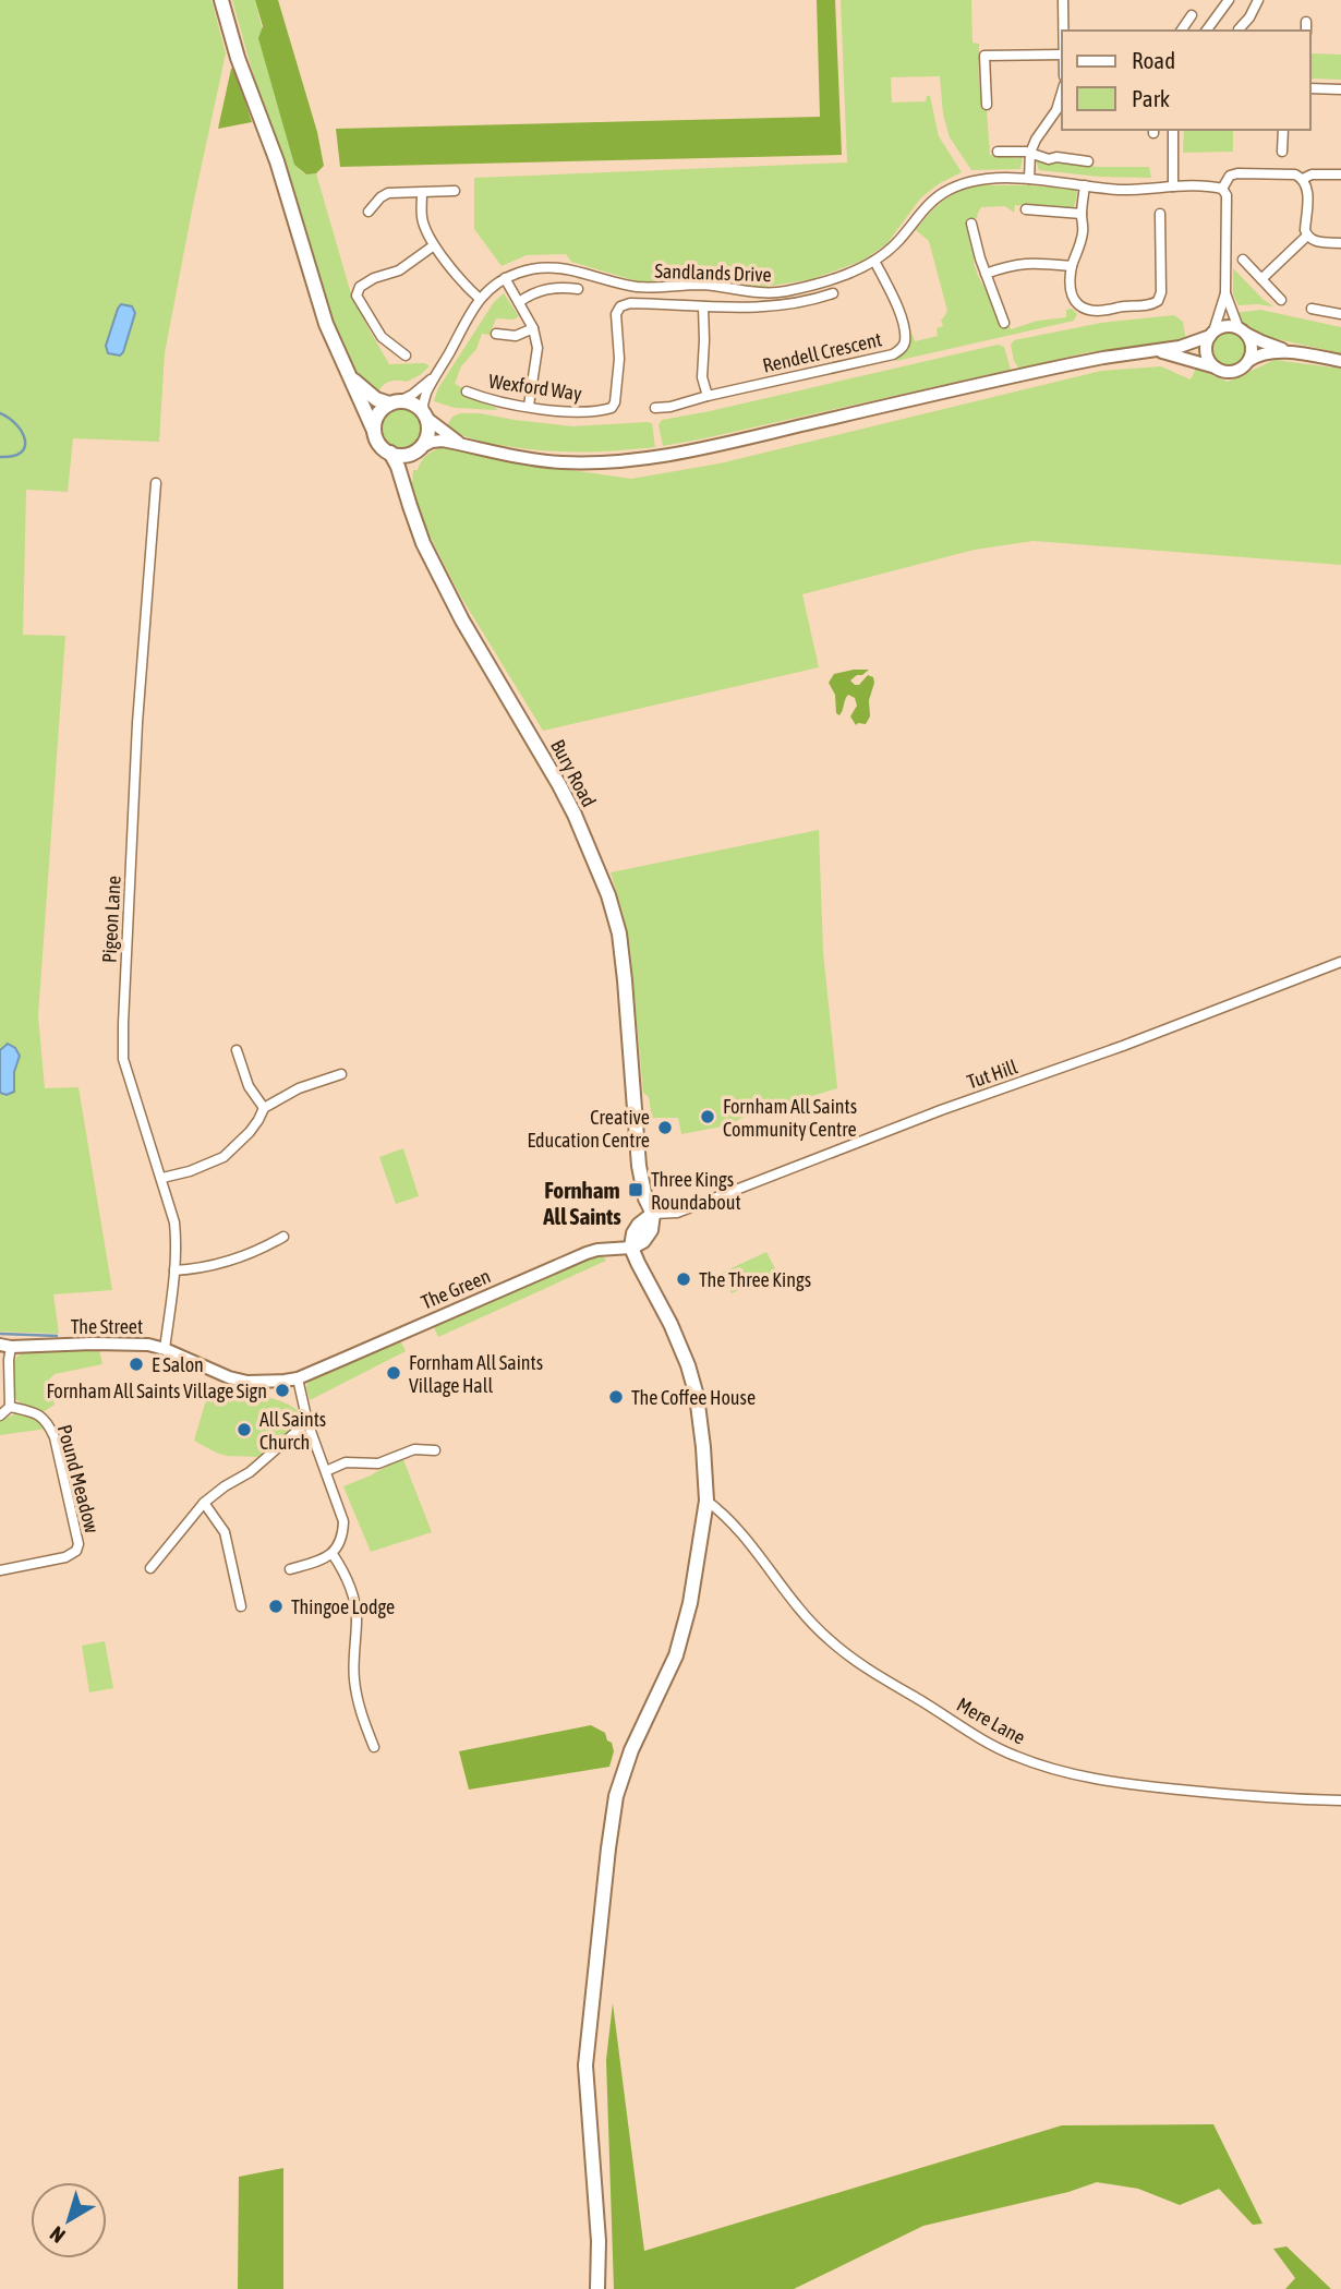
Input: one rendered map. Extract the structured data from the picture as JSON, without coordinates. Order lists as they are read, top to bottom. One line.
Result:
{"streets":{"main road":["Bury Road","The Green","The Street"],"street":["Sandlands Drive","Rendell Crescent","Wexford Way","Pigeon Lane","Tut Hill","Pound Meadow","Mere Lane"]},"crossings":[["Sandlands Drive","Rendell Crescent"],["Sandlands Drive","Bury Road"],["Bury Road","Tut Hill"],["Pigeon Lane","The Street"],["The Green","The Street"]],"districts":["Fornham All Saints"],"places":{"other":["Fornham All Saints Community Centre","Creative Education Centre","The Three Kings","E Salon","Fornham All Saints Village Hall","Fornham All Saints Village Sign","The Coffee House","All Saints Church","Thingoe Lodge"],"transit":["Three Kings Roundabout"]},"legend":["Road","Park"],"north":"bottom left"}
